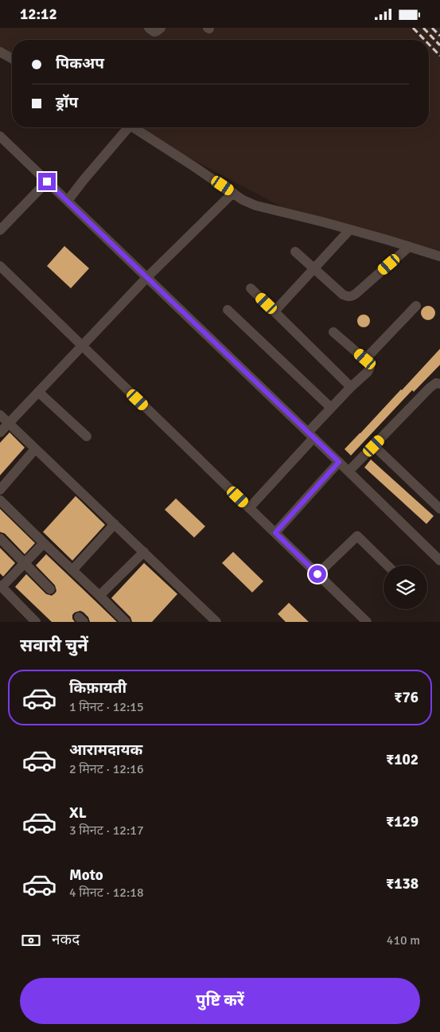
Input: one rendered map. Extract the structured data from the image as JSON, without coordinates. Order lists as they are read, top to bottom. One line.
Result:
{"page":{"status":"12:12","banner":["पिकअप","ड्रॉप"],"heading":"सवारी चुनें","list":[{"name":"किफ़ायती","note":"1 मिनट · 12:15","value":"₹76"},{"name":"आरामदायक","note":"2 मिनट · 12:16","value":"₹102"},{"name":"XL","note":"3 मिनट · 12:17","value":"₹129"},{"name":"Moto","note":"4 मिनट · 12:18","value":"₹138"}],"pay":["नकद","410 m"],"buttons":"पुष्टि करें"}}
